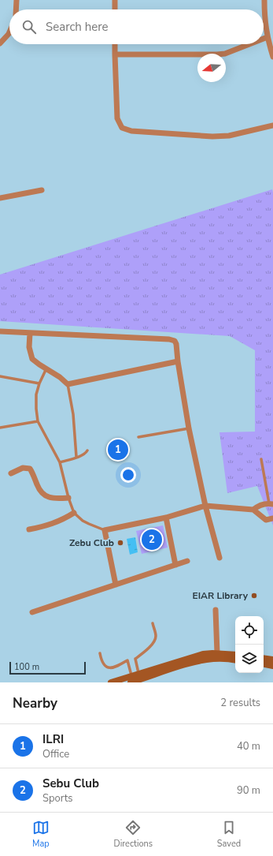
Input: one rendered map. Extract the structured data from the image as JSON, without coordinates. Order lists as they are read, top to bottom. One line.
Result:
{"places":["Zebu Club","EIAR Library"],"scale_bar":"100 m","north":"left","page":{"search":"Search here","pins":["1","2"],"scale":"100 m","heading":["Nearby","2 results"],"list":[{"mark":"1","name":"ILRI","note":"Office","value":"40 m"},{"mark":"2","name":"Sebu Club","note":"Sports","value":"90 m"}],"nav":["Map","Directions","Saved"]}}
